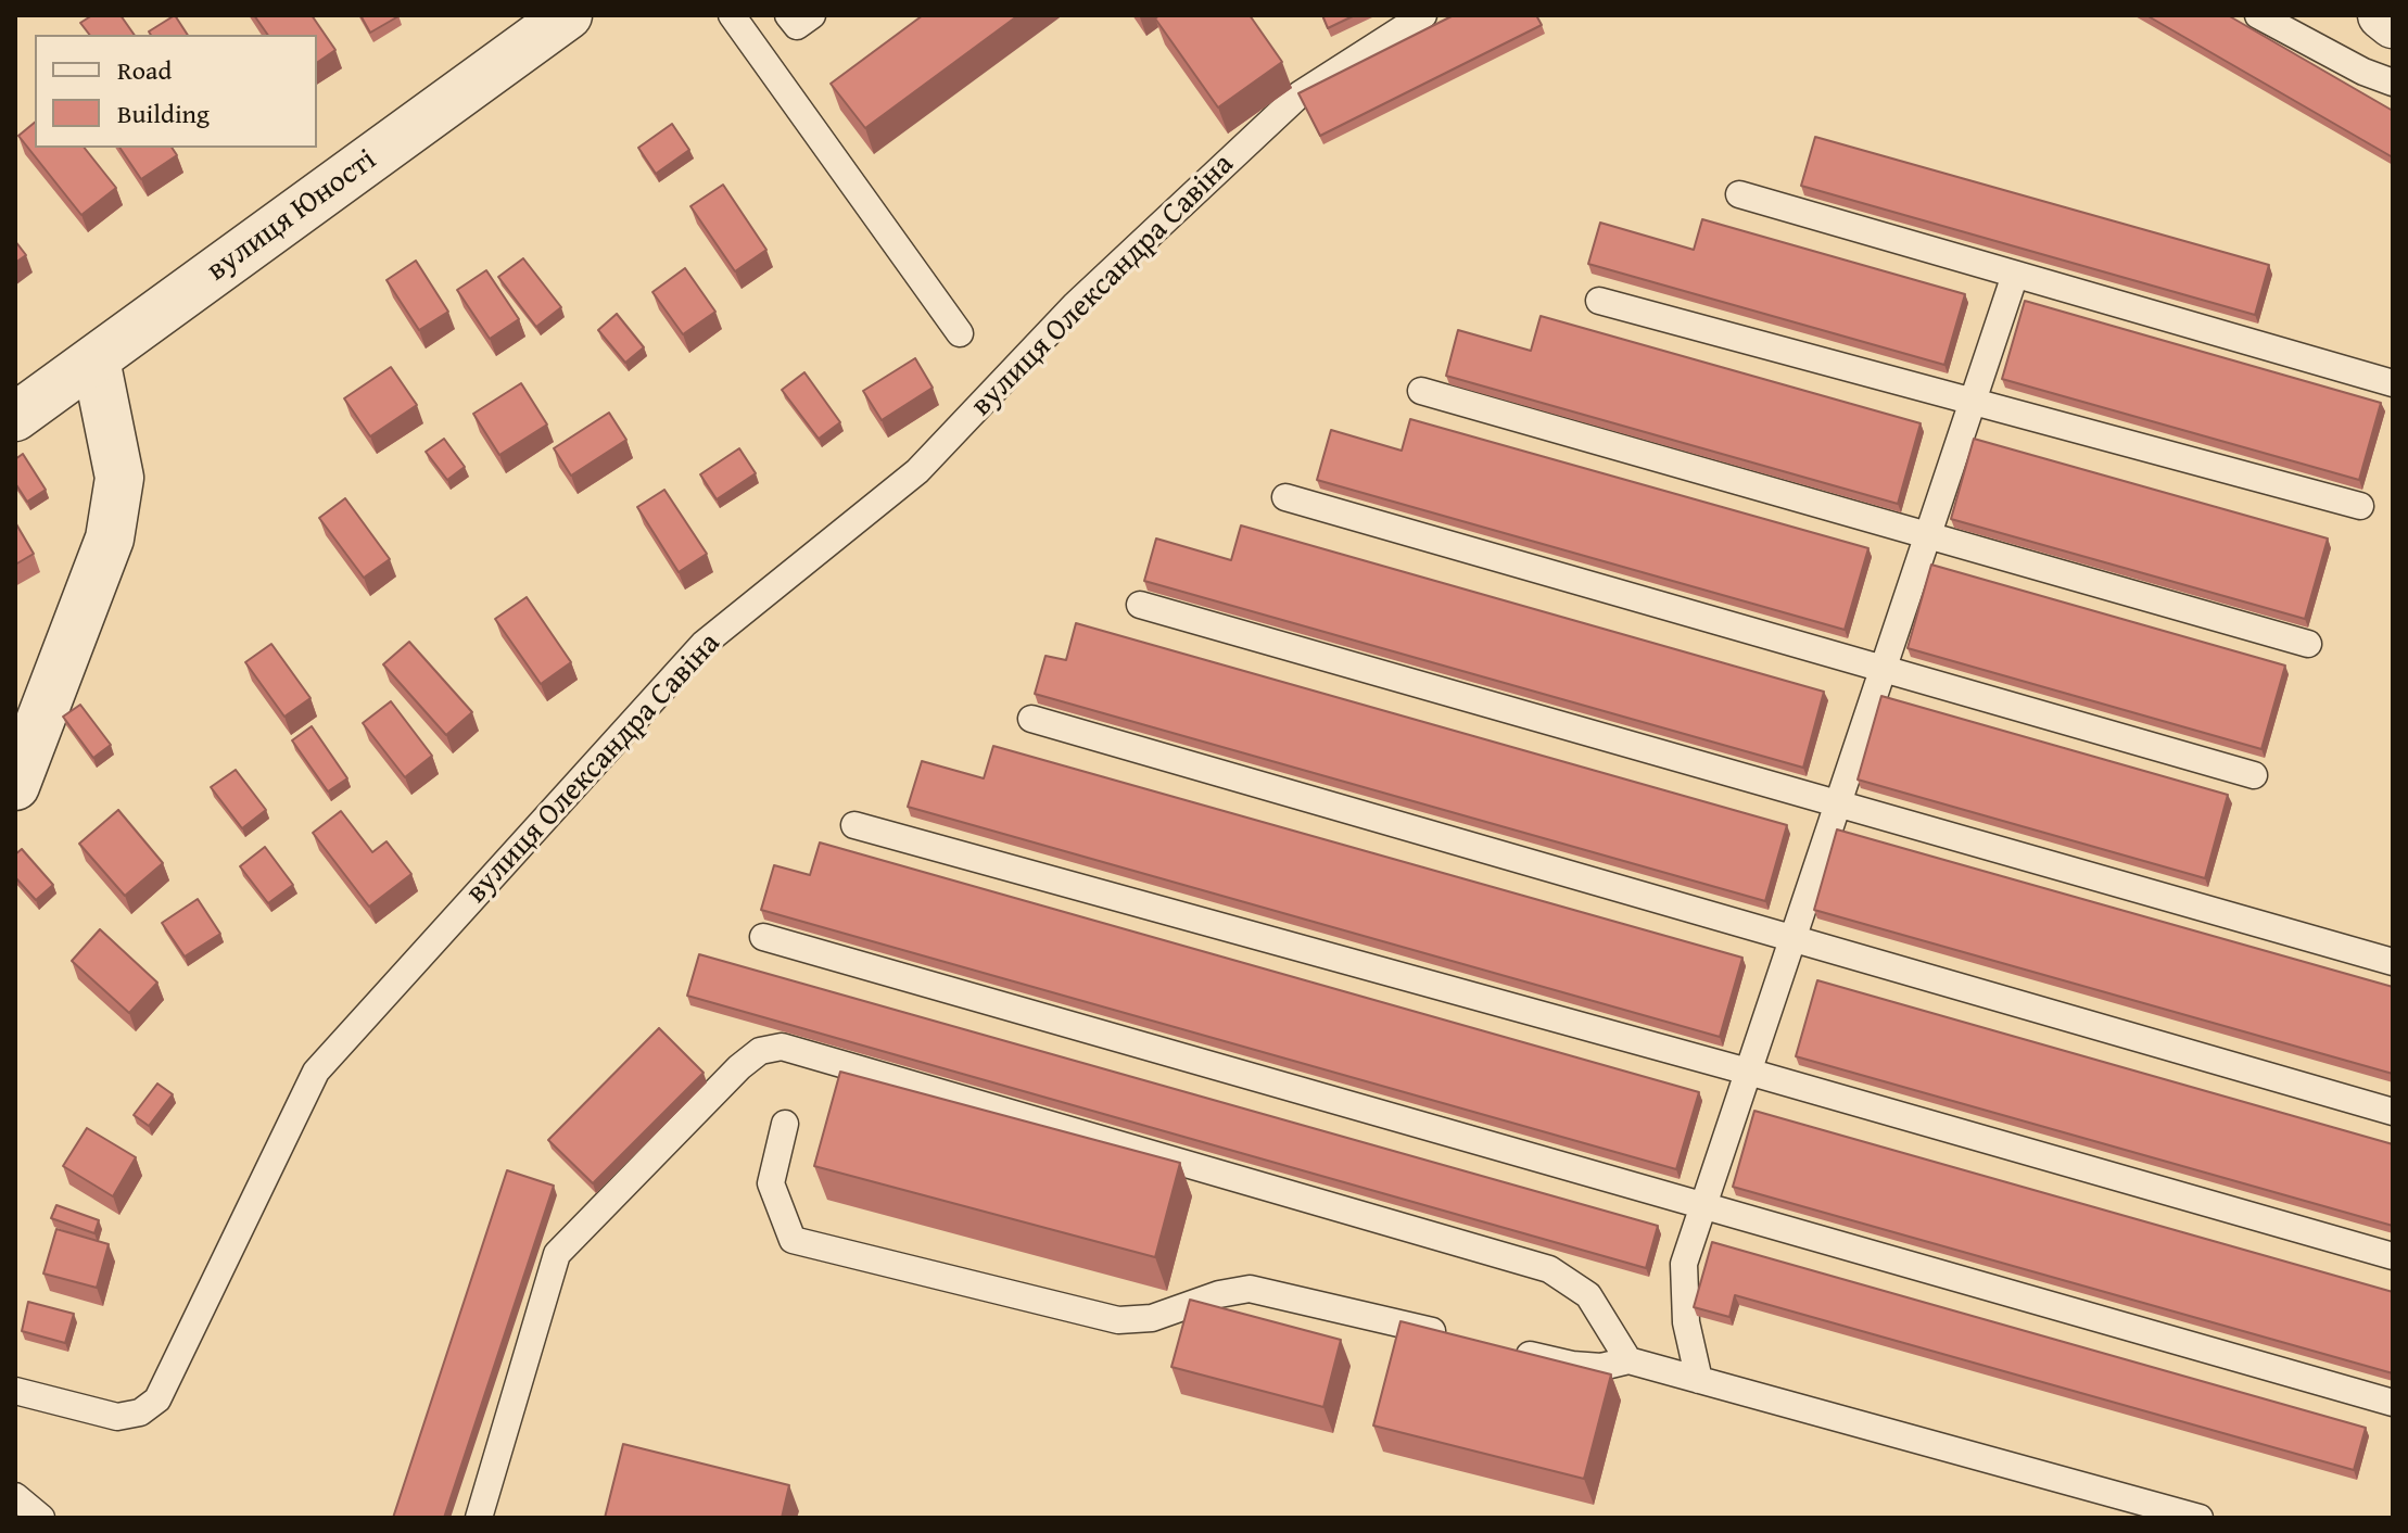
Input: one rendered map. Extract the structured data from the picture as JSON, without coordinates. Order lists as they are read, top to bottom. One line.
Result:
{"streets":{"street":["вулиця Юності"],"lane":["вулиця Олександра Савіна"]},"legend":["Road","Building"]}
